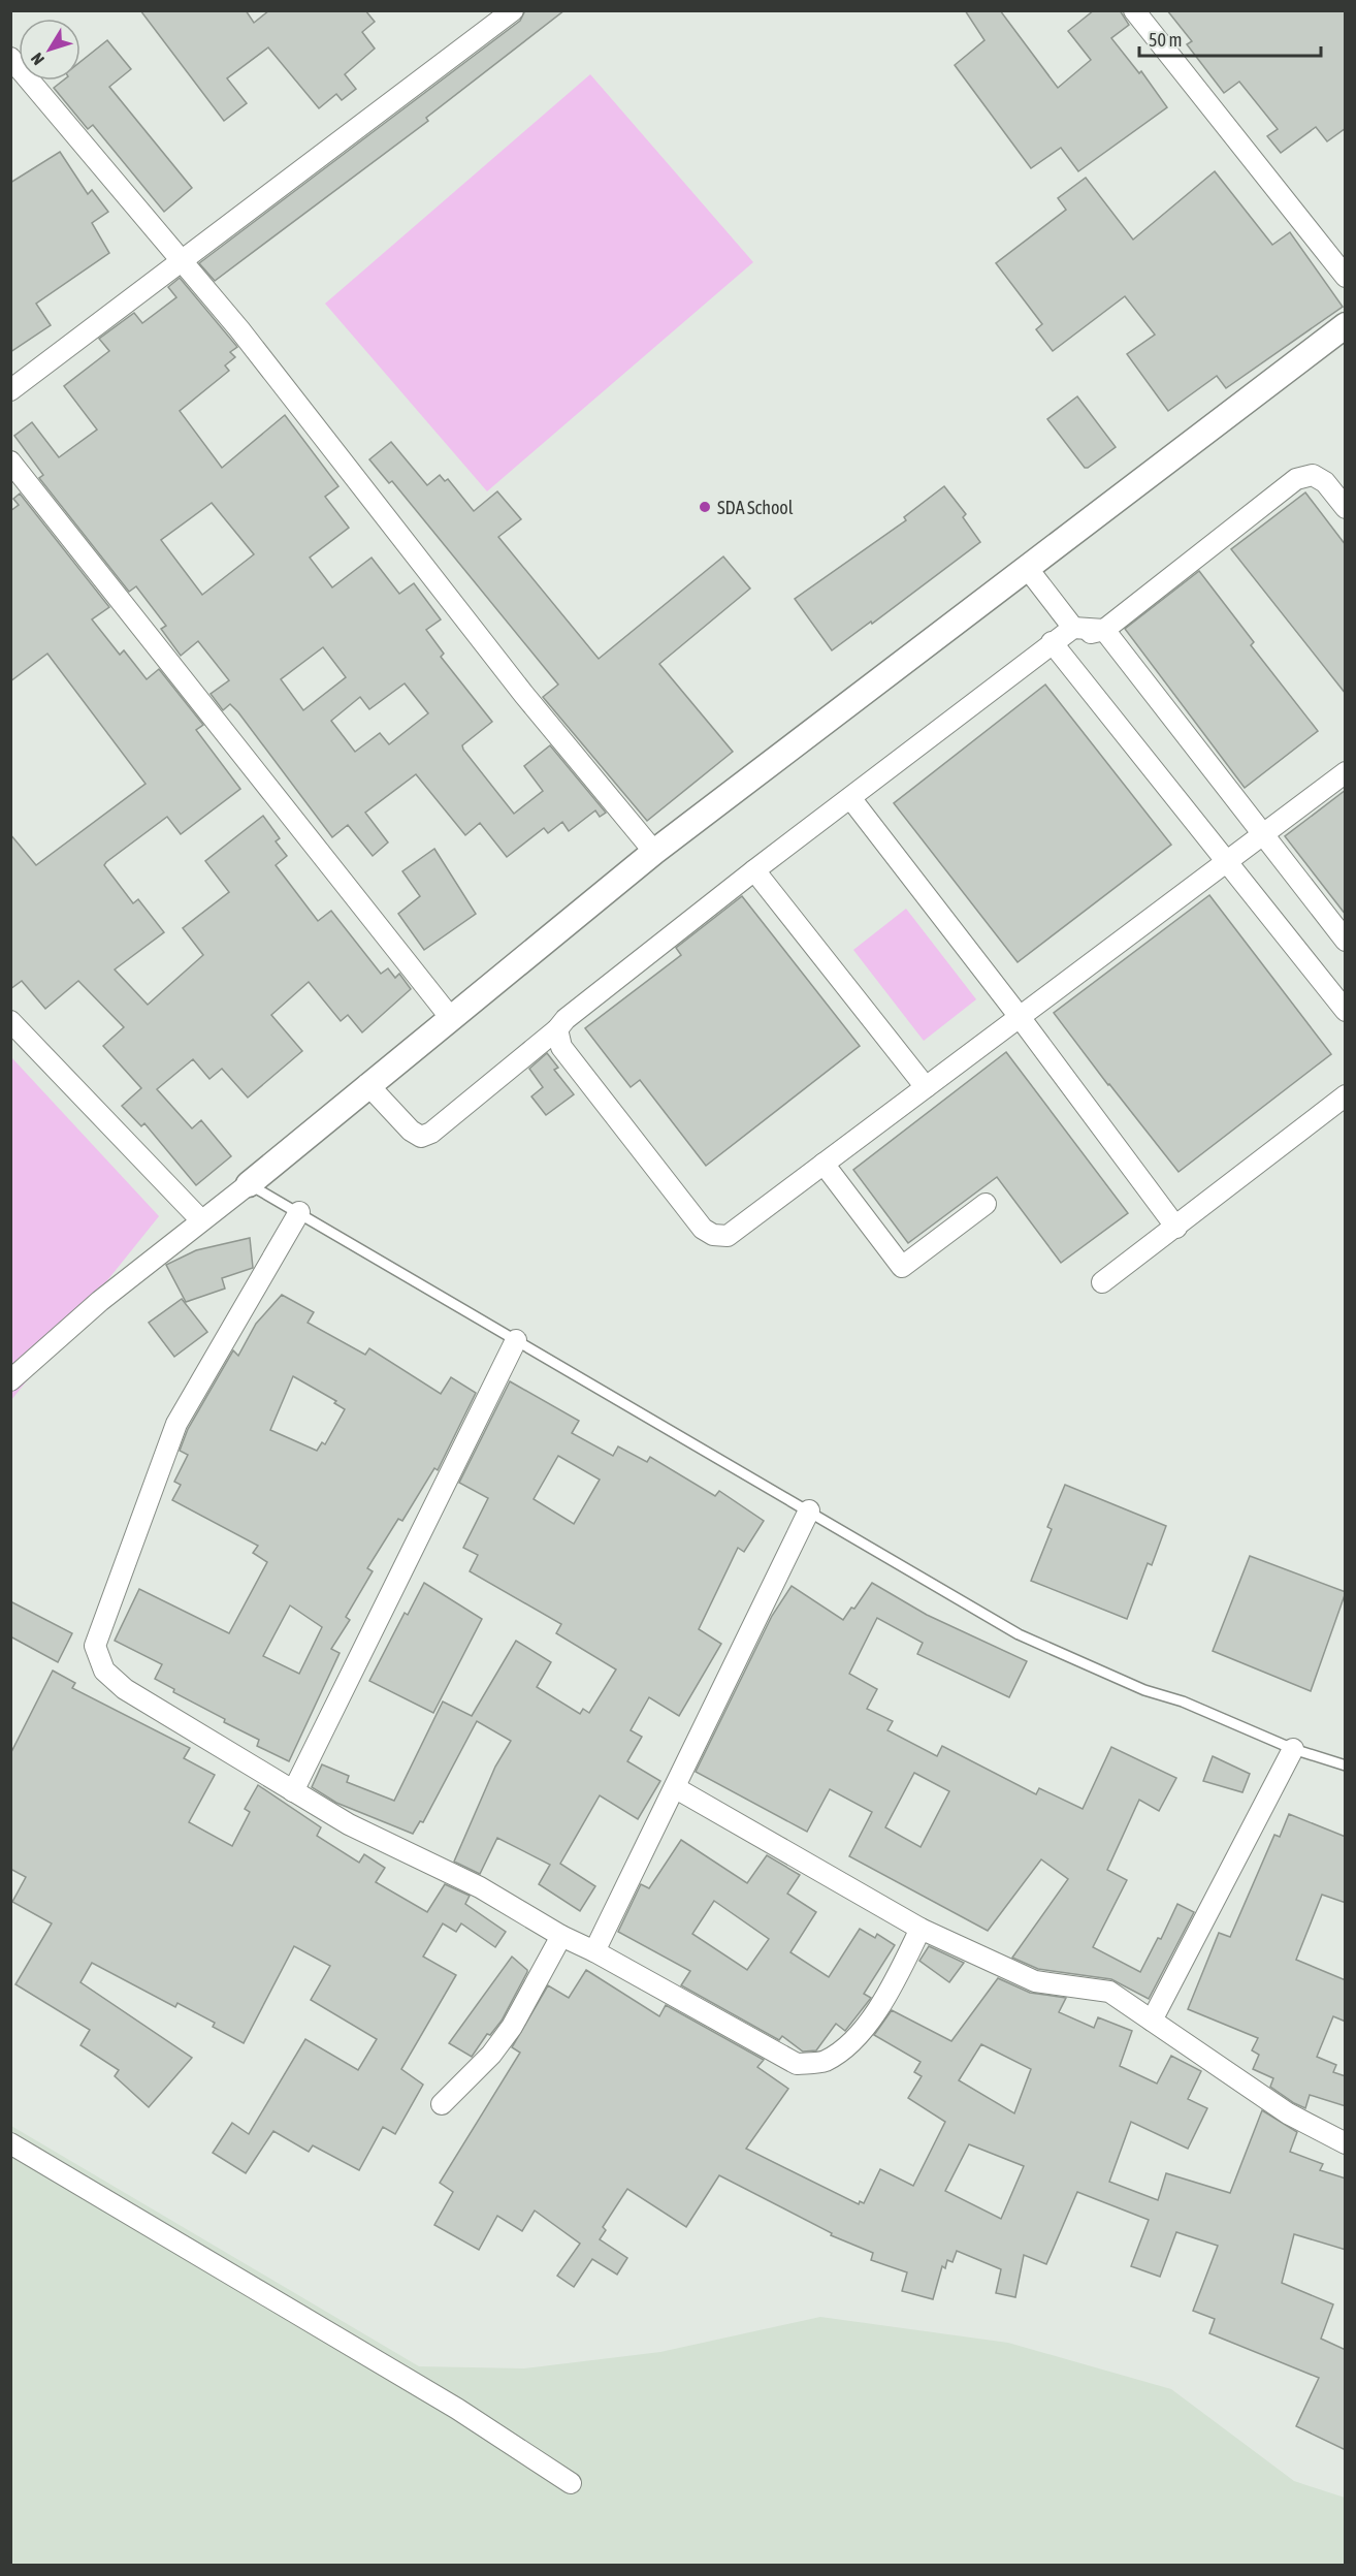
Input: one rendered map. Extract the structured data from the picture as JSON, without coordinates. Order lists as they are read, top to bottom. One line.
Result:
{"places":["SDA School"],"scale_bar":"50 m","north":"bottom left"}
